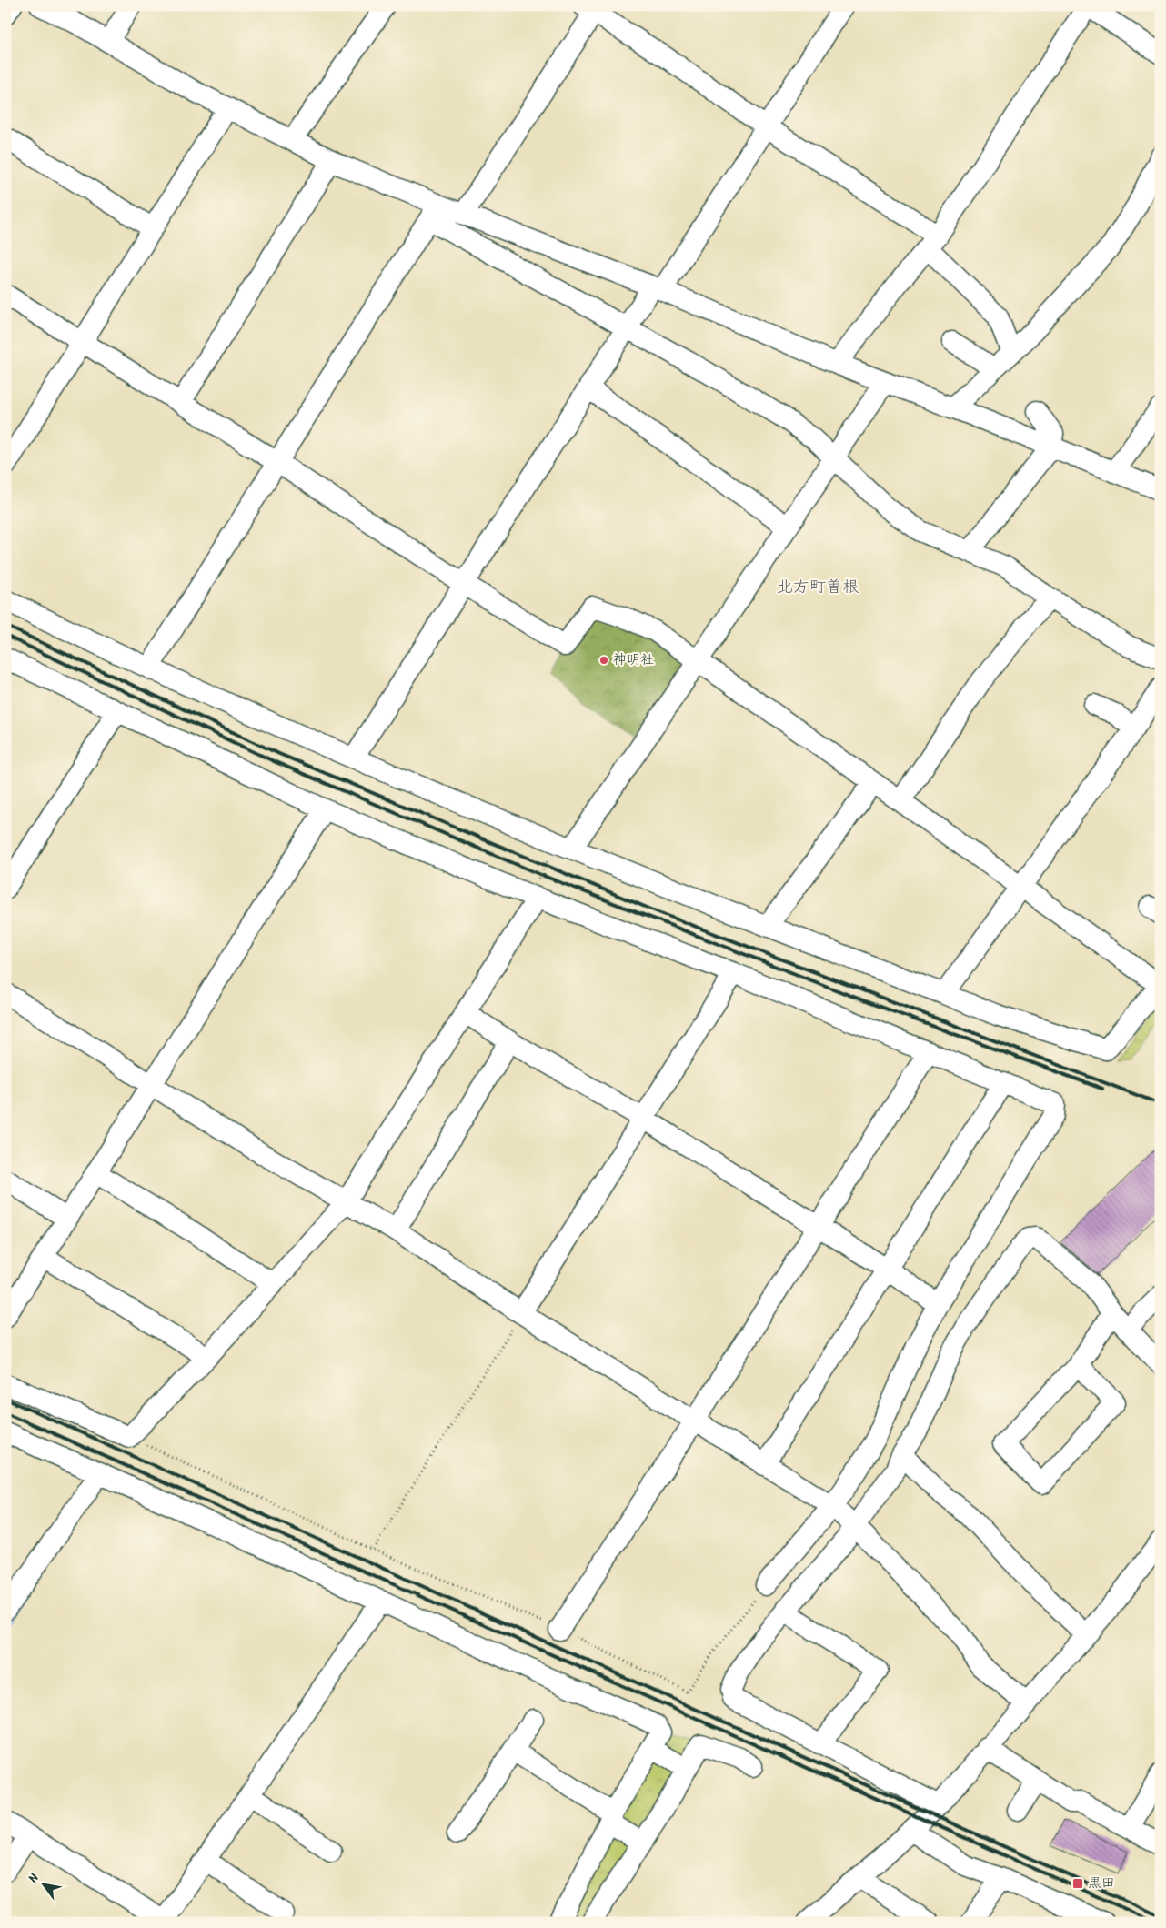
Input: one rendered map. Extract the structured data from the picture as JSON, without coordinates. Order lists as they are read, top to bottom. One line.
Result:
{"districts":["北方町曽根"],"places":{"other":["神明社"],"transit":["黒田"]},"north":"top left"}
